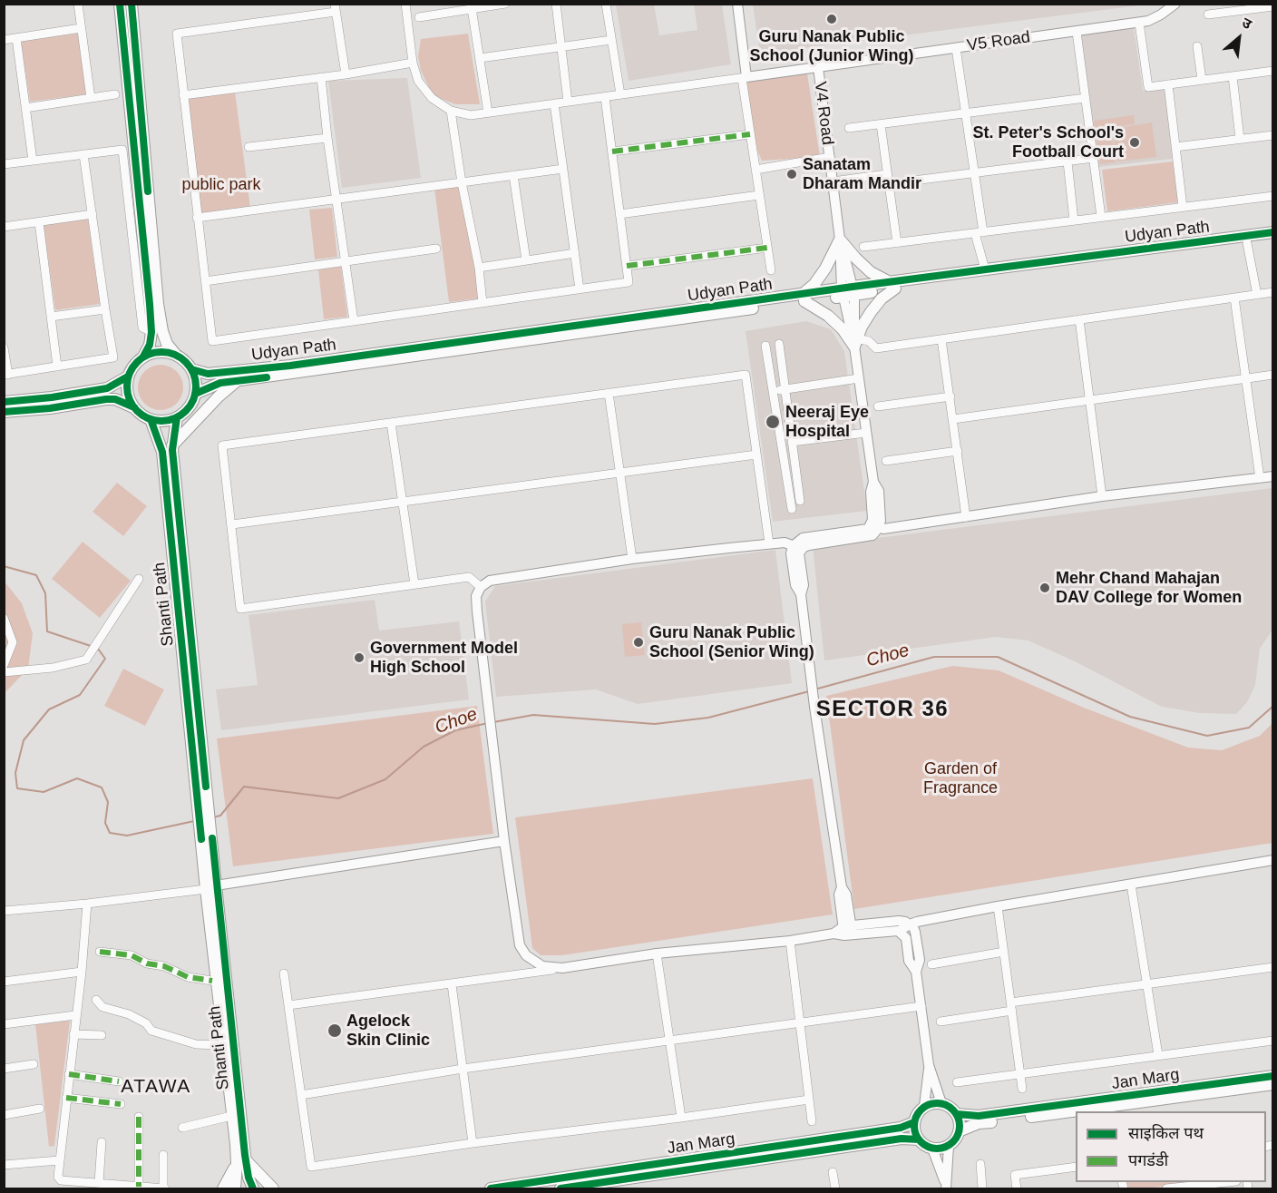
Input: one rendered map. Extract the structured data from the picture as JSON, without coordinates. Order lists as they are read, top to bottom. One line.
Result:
{"streets":{"main road":["Udyan Path","Shanti Path","Jan Marg"],"street":["V5 Road","V4 Road"]},"crossings":[["V5 Road","V4 Road"],["V4 Road","Udyan Path"],["Udyan Path","Shanti Path"]],"districts":["SECTOR 36","ATAWA"],"water":["Choe"],"parks":["public park","Garden of Fragrance"],"places":["Guru Nanak Public School (Junior Wing)","St. Peter's School's Football Court","Sanatam Dharam Mandir","Neeraj Eye Hospital","Mehr Chand Mahajan DAV College for Women","Guru Nanak Public School (Senior Wing)","Government Model High School","Agelock Skin Clinic"],"legend":["साइकिल पथ","पगडंडी"],"north":"top right"}
